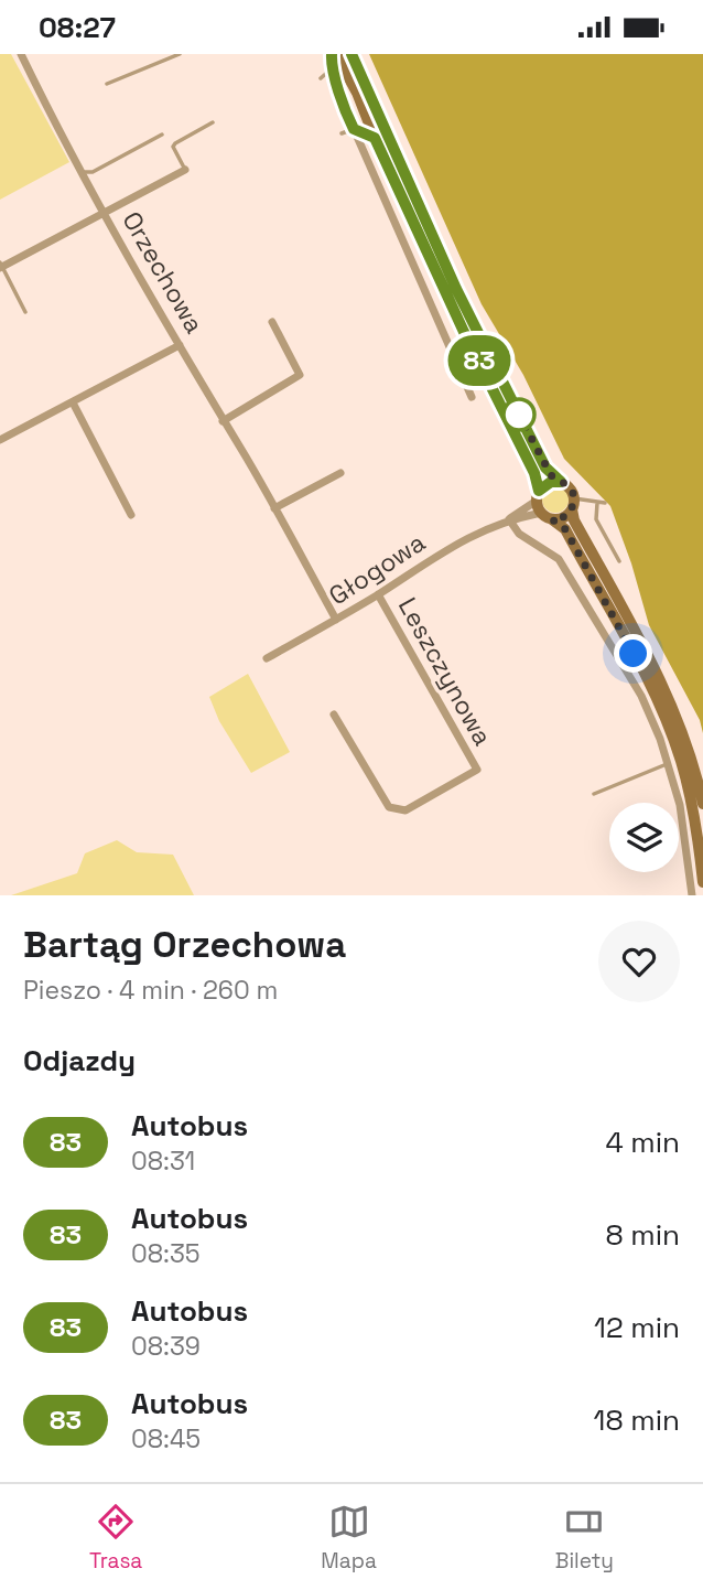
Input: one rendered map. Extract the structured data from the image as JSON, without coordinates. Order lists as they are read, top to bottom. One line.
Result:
{"streets":{"street":["Orzechowa","Głogowa","Leszczynowa"]},"crossings":[["Orzechowa","Głogowa"],["Głogowa","Leszczynowa"]],"lines":["bus line 83"],"page":{"status":"08:27","on_map":"83","heading":[["Bartąg Orzechowa","Pieszo · 4 min · 260 m"],"Odjazdy"],"list":[{"mark":"83","name":"Autobus","note":"08:31","value":"4 min"},{"mark":"83","name":"Autobus","note":"08:35","value":"8 min"},{"mark":"83","name":"Autobus","note":"08:39","value":"12 min"},{"mark":"83","name":"Autobus","note":"08:45","value":"18 min"}],"tabs":["Trasa","Mapa","Bilety"]}}
